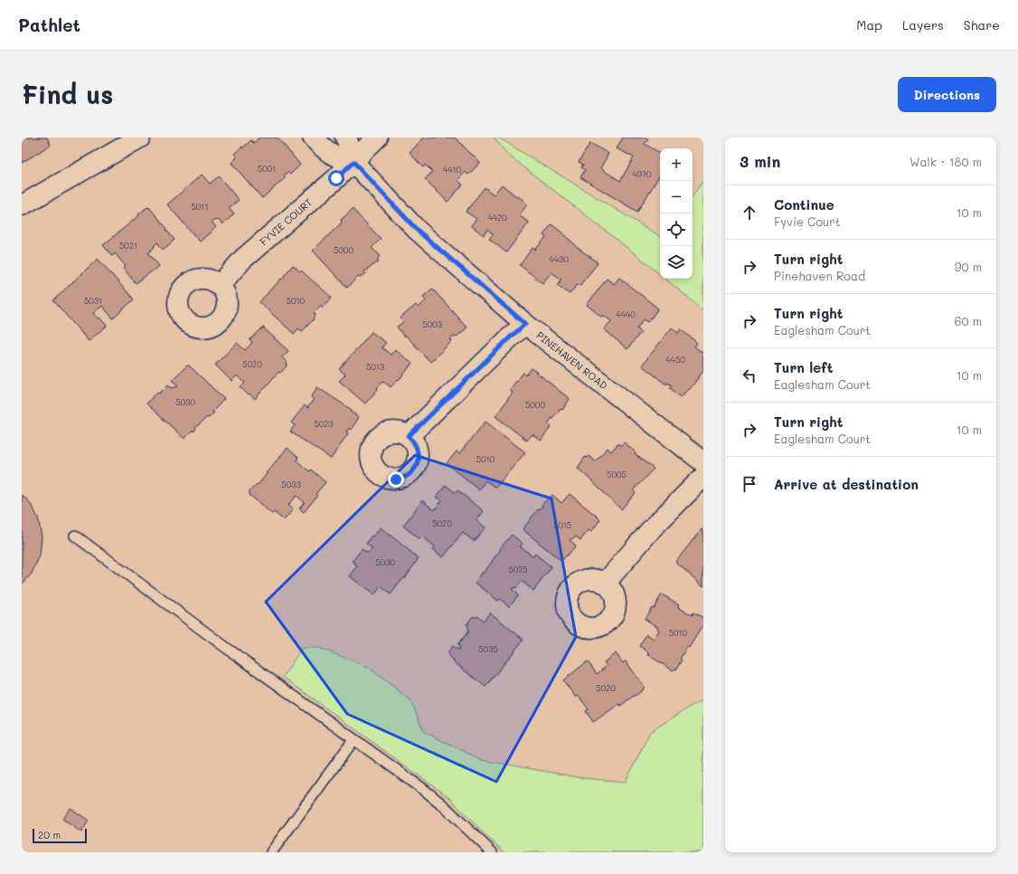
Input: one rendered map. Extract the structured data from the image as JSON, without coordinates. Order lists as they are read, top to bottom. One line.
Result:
{"streets":{"street":["FYVIE COURT","PINEHAVEN ROAD"]},"crossings":[["FYVIE COURT","PINEHAVEN ROAD"]],"house_numbers":["5001","4410","4970","5011","4420","5021","5000","4430","5031","5010","4440","5003","4450","5020","5013","5030","5000","5023","5010","5005","5033","5020","5015","5030","5025","5010","5035","5020"],"scale_bar":"20 m","page":{"header":"Pathlet","nav":["Map","Layers","Share"],"buttons":"Directions","title":"Find us","heading":["3 min","Walk · 180 m"],"map_buttons":["+","−"],"list":[["Continue","Fyvie Court","10 m"],["Turn right","Pinehaven Road","90 m"],["Turn right","Eaglesham Court","60 m"],["Turn left","Eaglesham Court","10 m"],["Turn right","Eaglesham Court","10 m"],"Arrive at destination"],"scale":"20 m"}}
